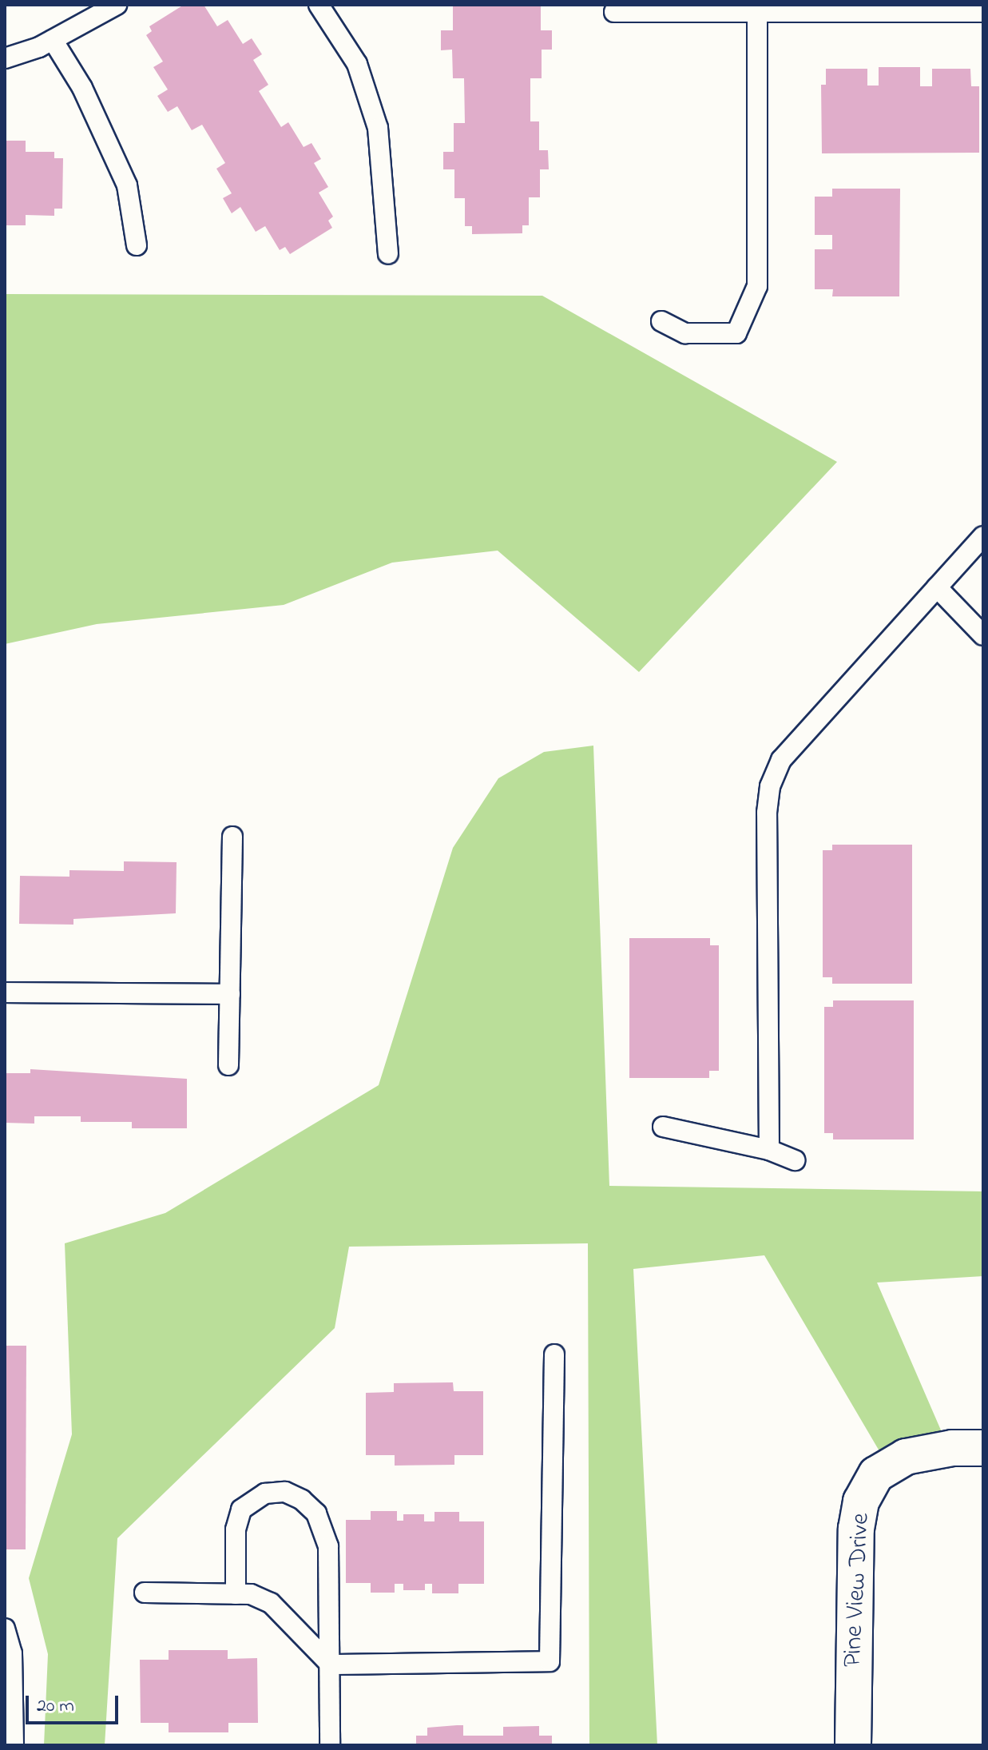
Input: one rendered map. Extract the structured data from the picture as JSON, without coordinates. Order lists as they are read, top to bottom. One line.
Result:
{"streets":{"street":["Pine View Drive"]},"scale_bar":"20 m"}
